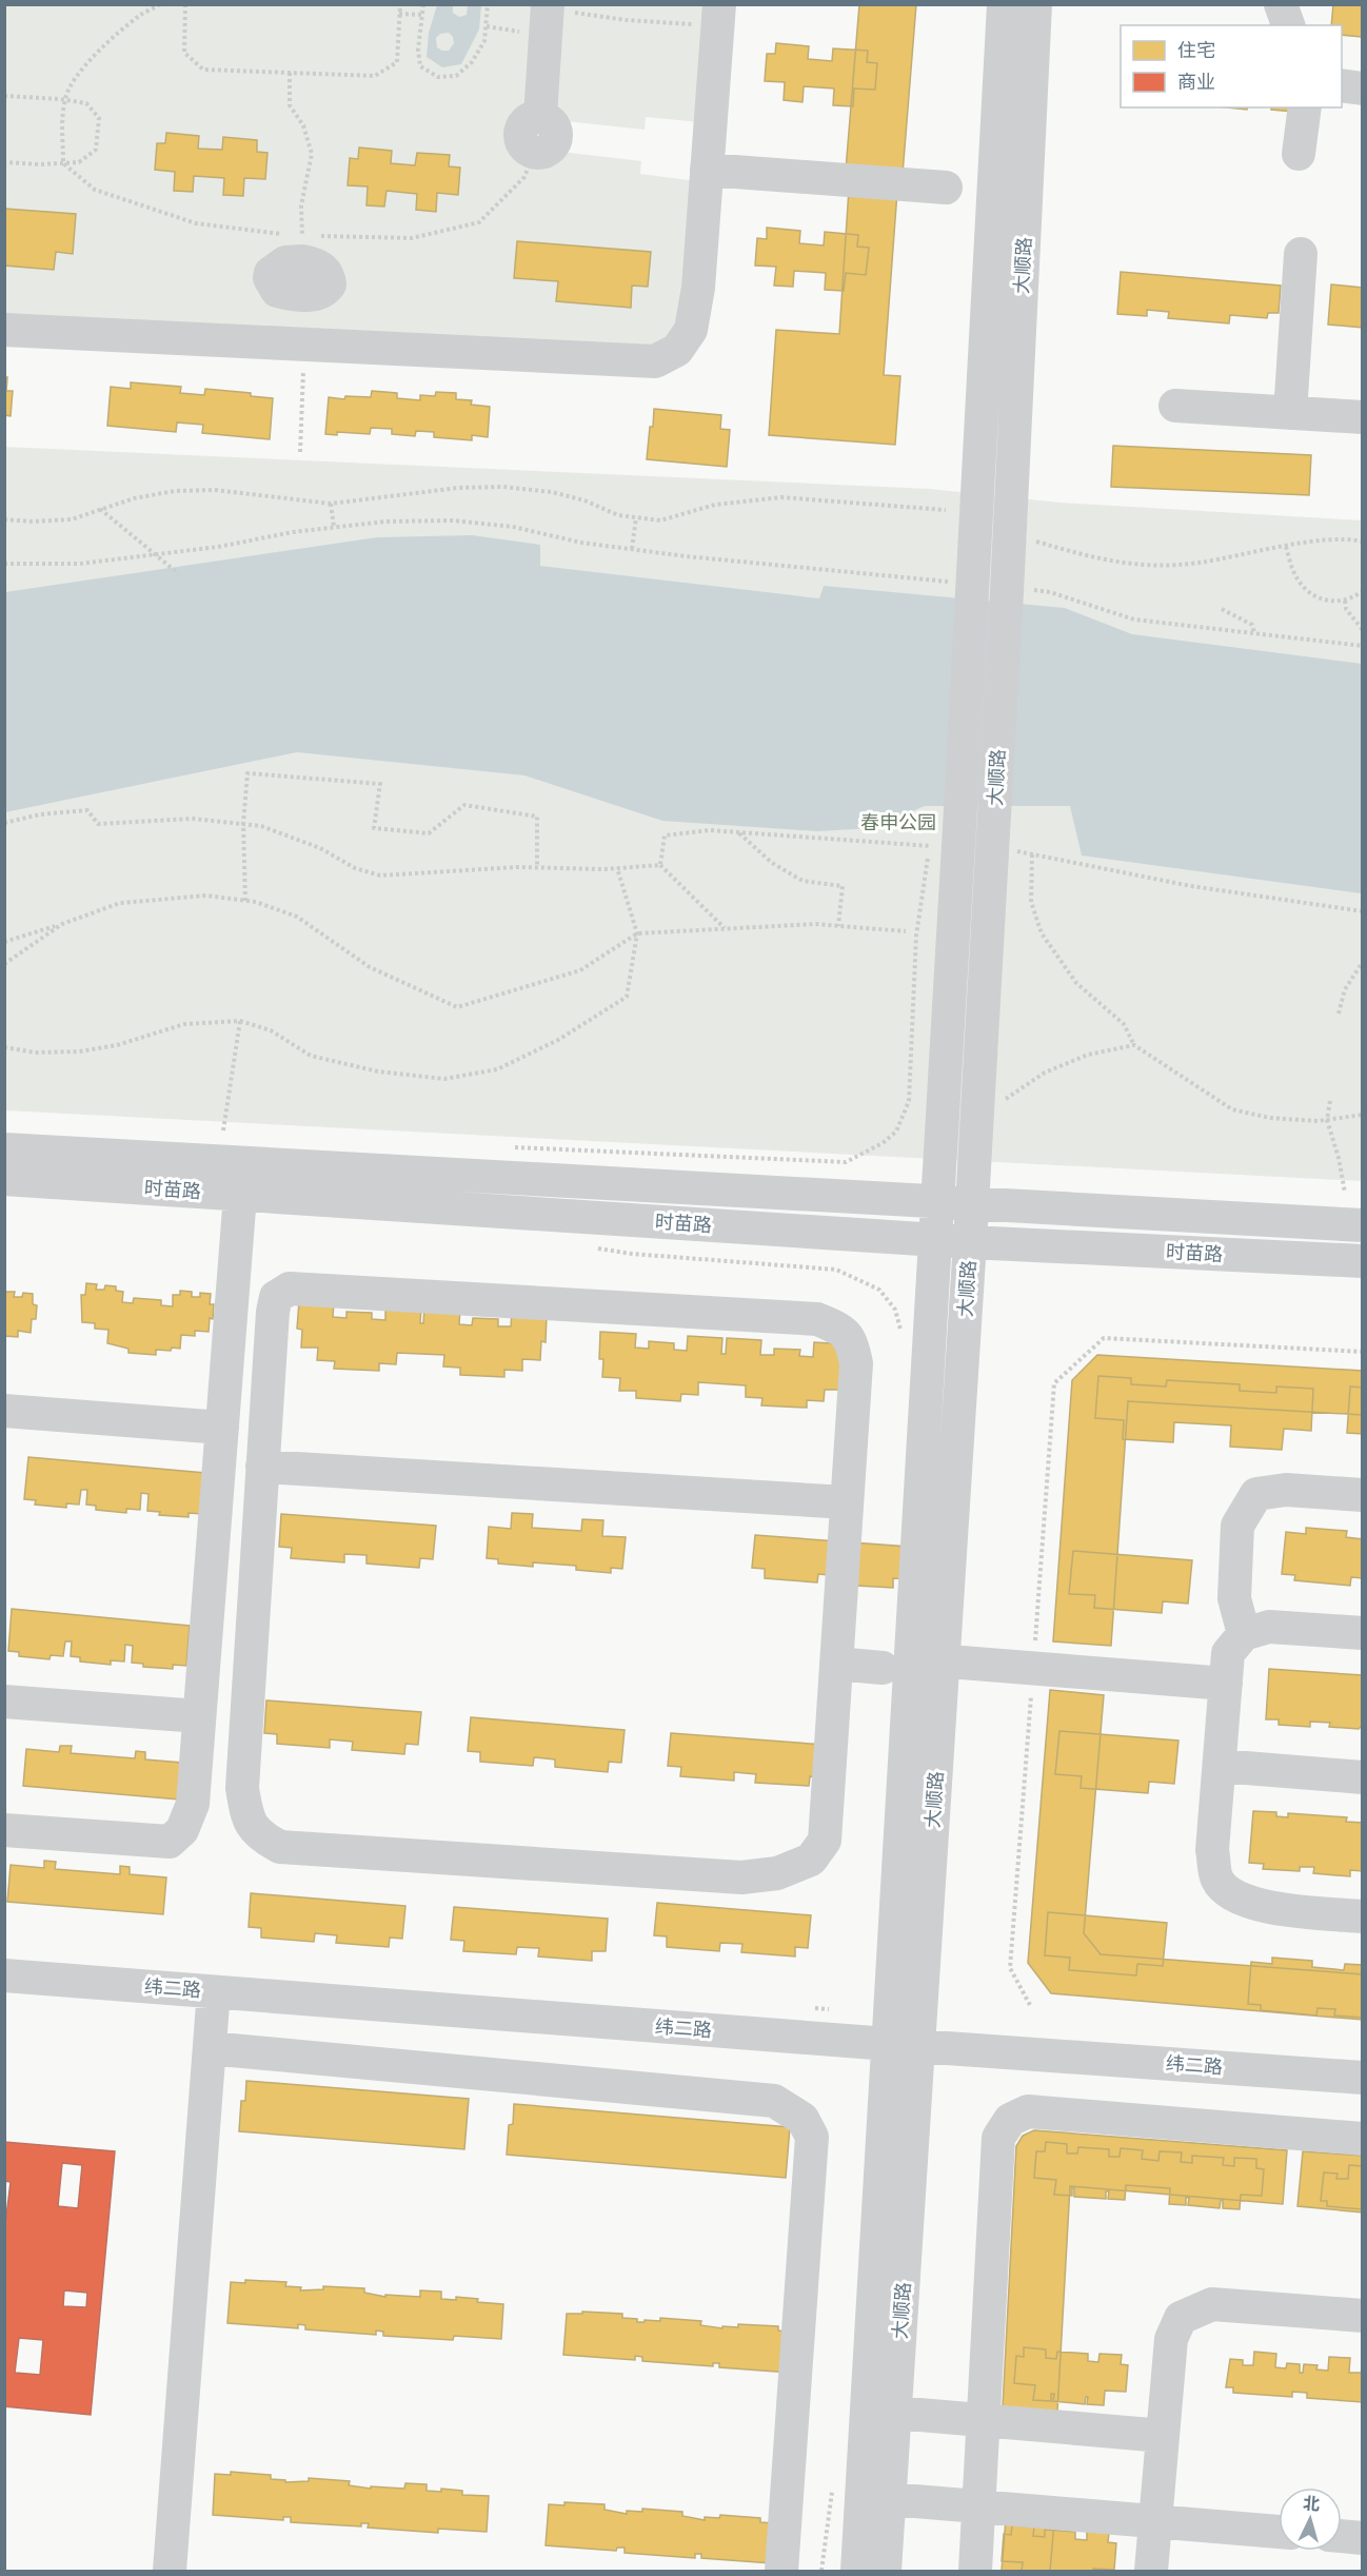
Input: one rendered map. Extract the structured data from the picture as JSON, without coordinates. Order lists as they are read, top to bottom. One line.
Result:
{"streets":{"street":["大顺路","时苗路","纬二路"]},"crossings":[["大顺路","时苗路"],["大顺路","纬二路"]],"parks":["春申公园"],"legend":["住宅","商业"],"north":"top"}
